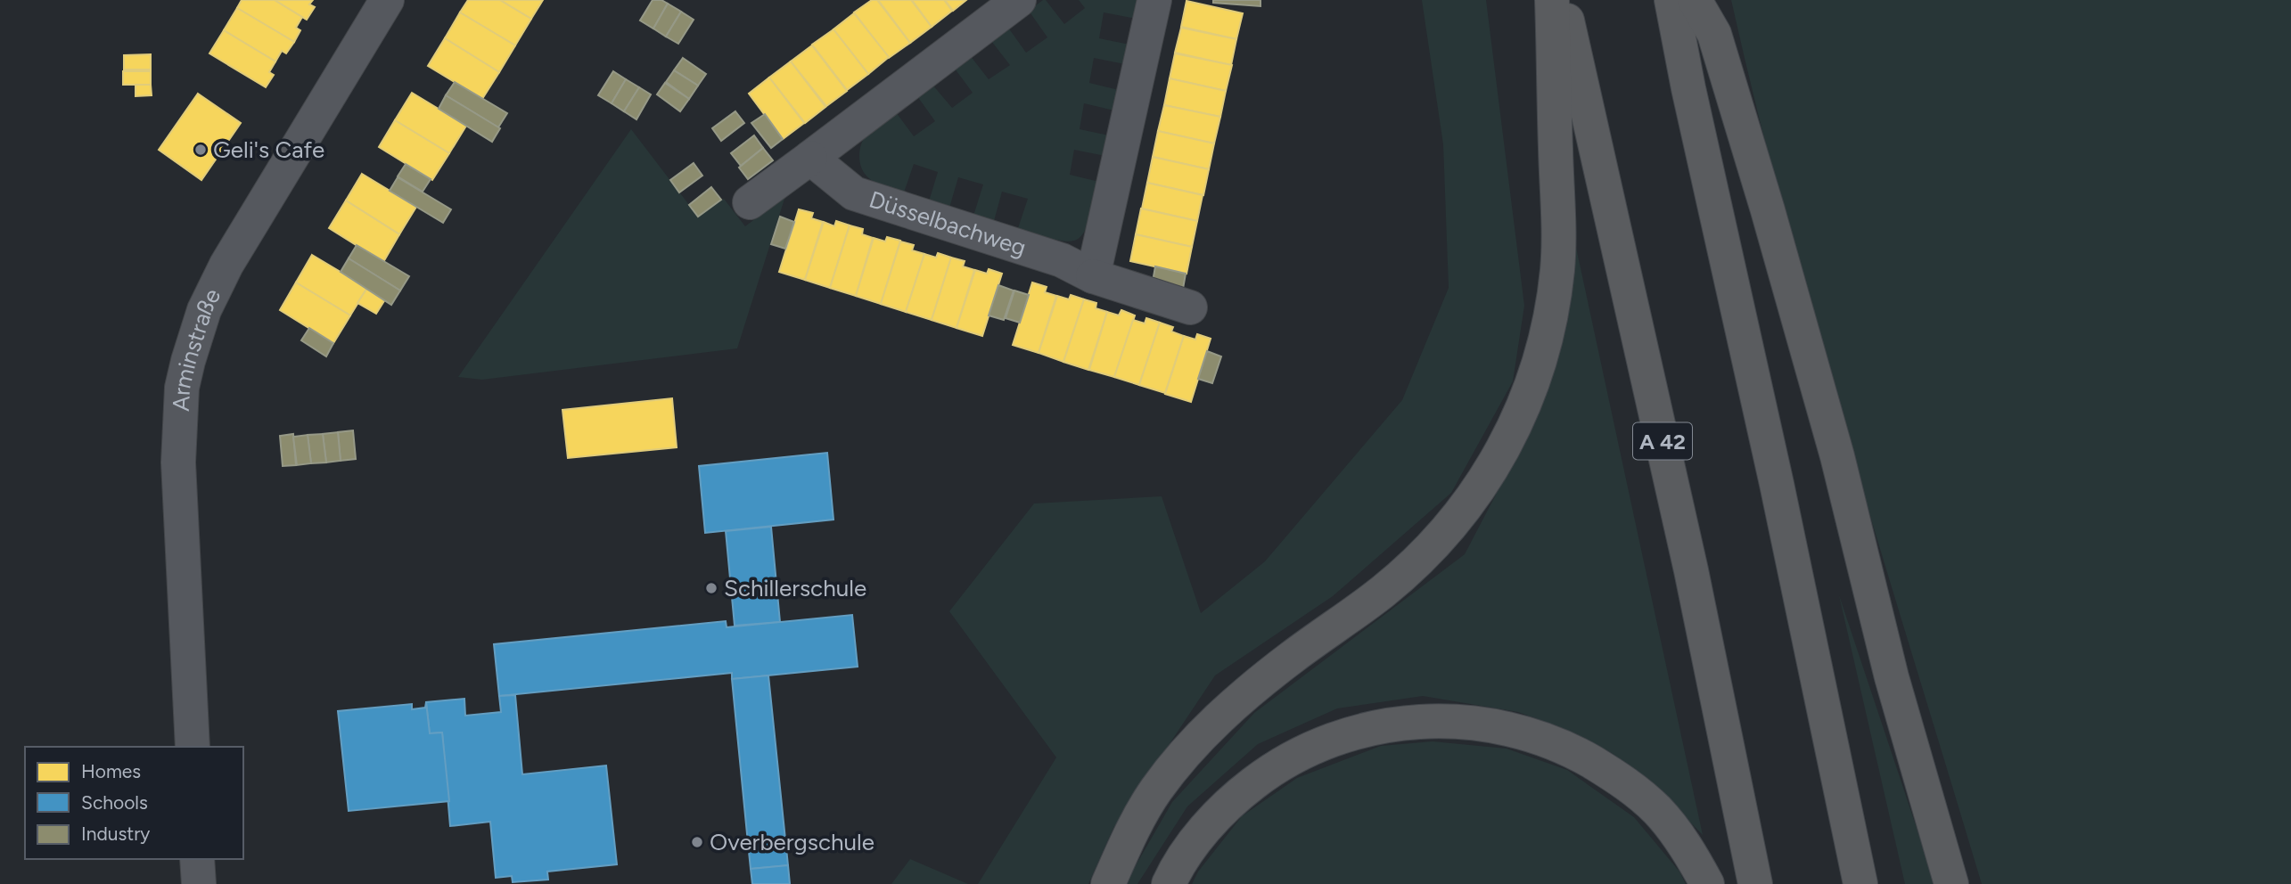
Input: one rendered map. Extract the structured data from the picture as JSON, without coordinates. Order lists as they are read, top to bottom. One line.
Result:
{"streets":{"highway":["A 42"],"street":["Düsselbachweg","Arminstraße"]},"places":["Geli's Cafe","Schillerschule","Overbergschule"],"legend":["Homes","Schools","Industry"]}
